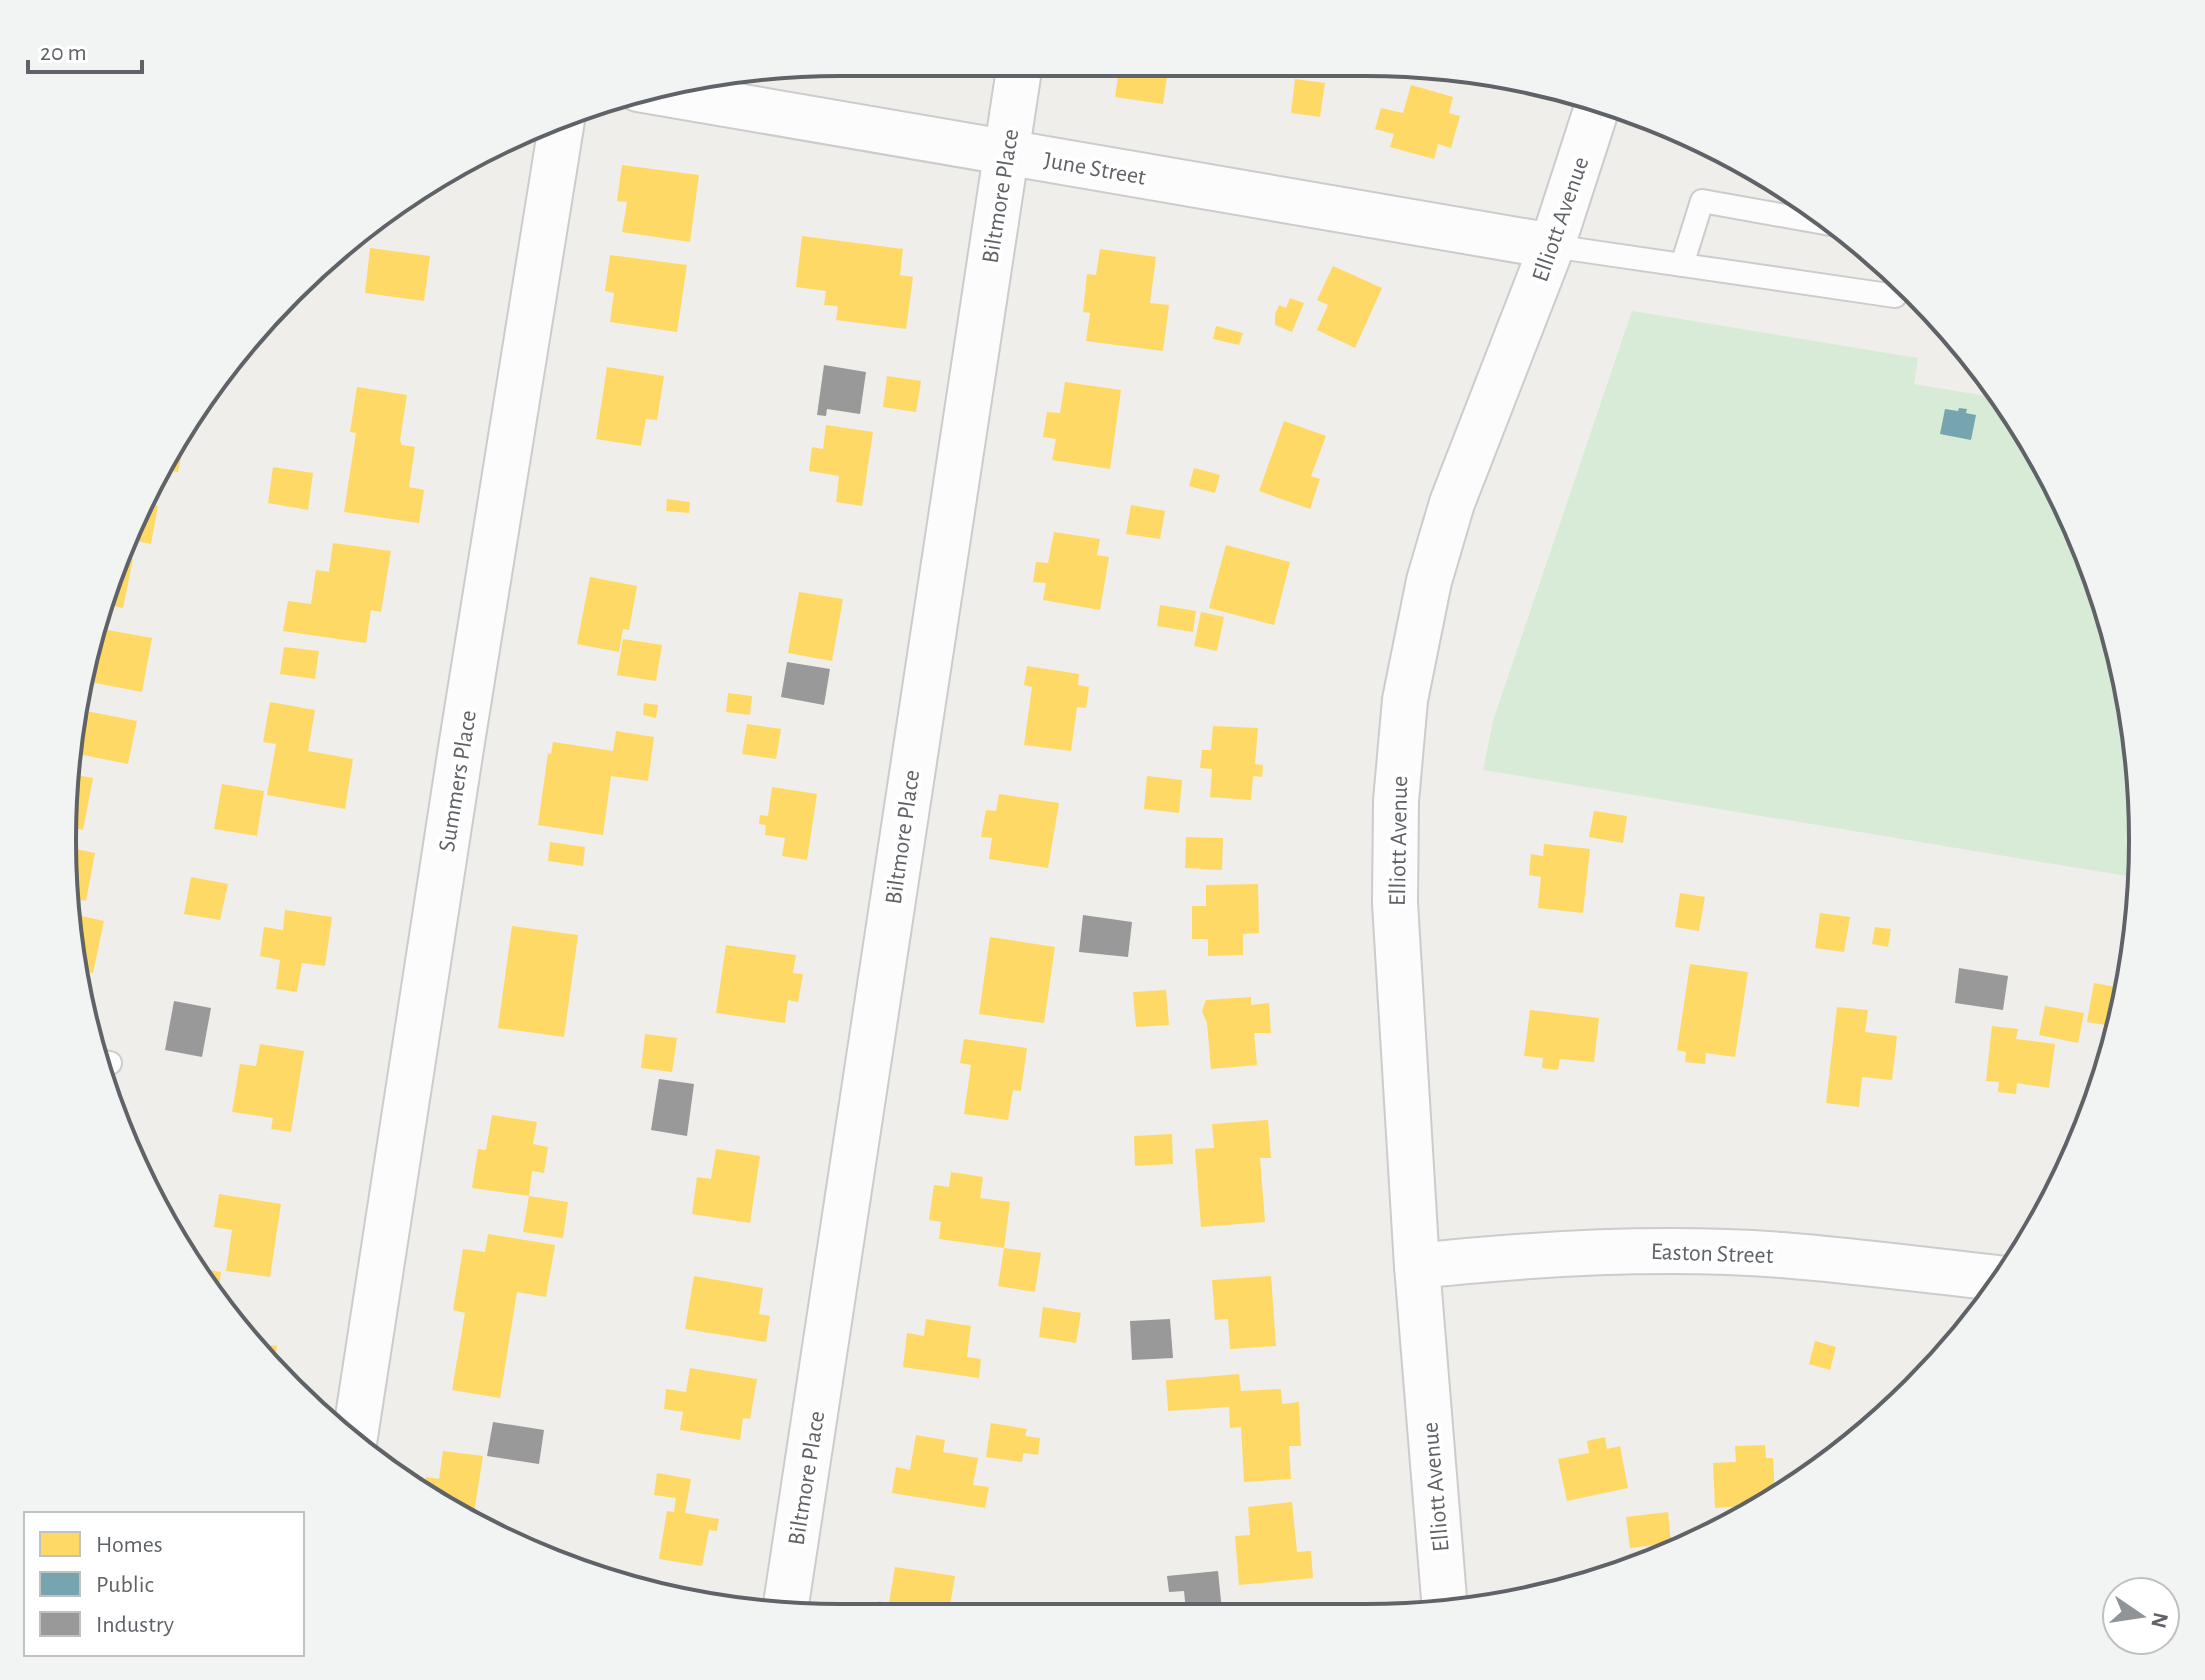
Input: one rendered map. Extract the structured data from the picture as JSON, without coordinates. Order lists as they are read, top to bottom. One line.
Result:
{"streets":{"street":["June Street","Biltmore Place","Elliott Avenue","Summers Place","Easton Street"]},"crossings":[["June Street","Biltmore Place"],["June Street","Elliott Avenue"],["Elliott Avenue","Easton Street"]],"legend":["Homes","Public","Industry"],"scale_bar":"20 m","north":"right"}
